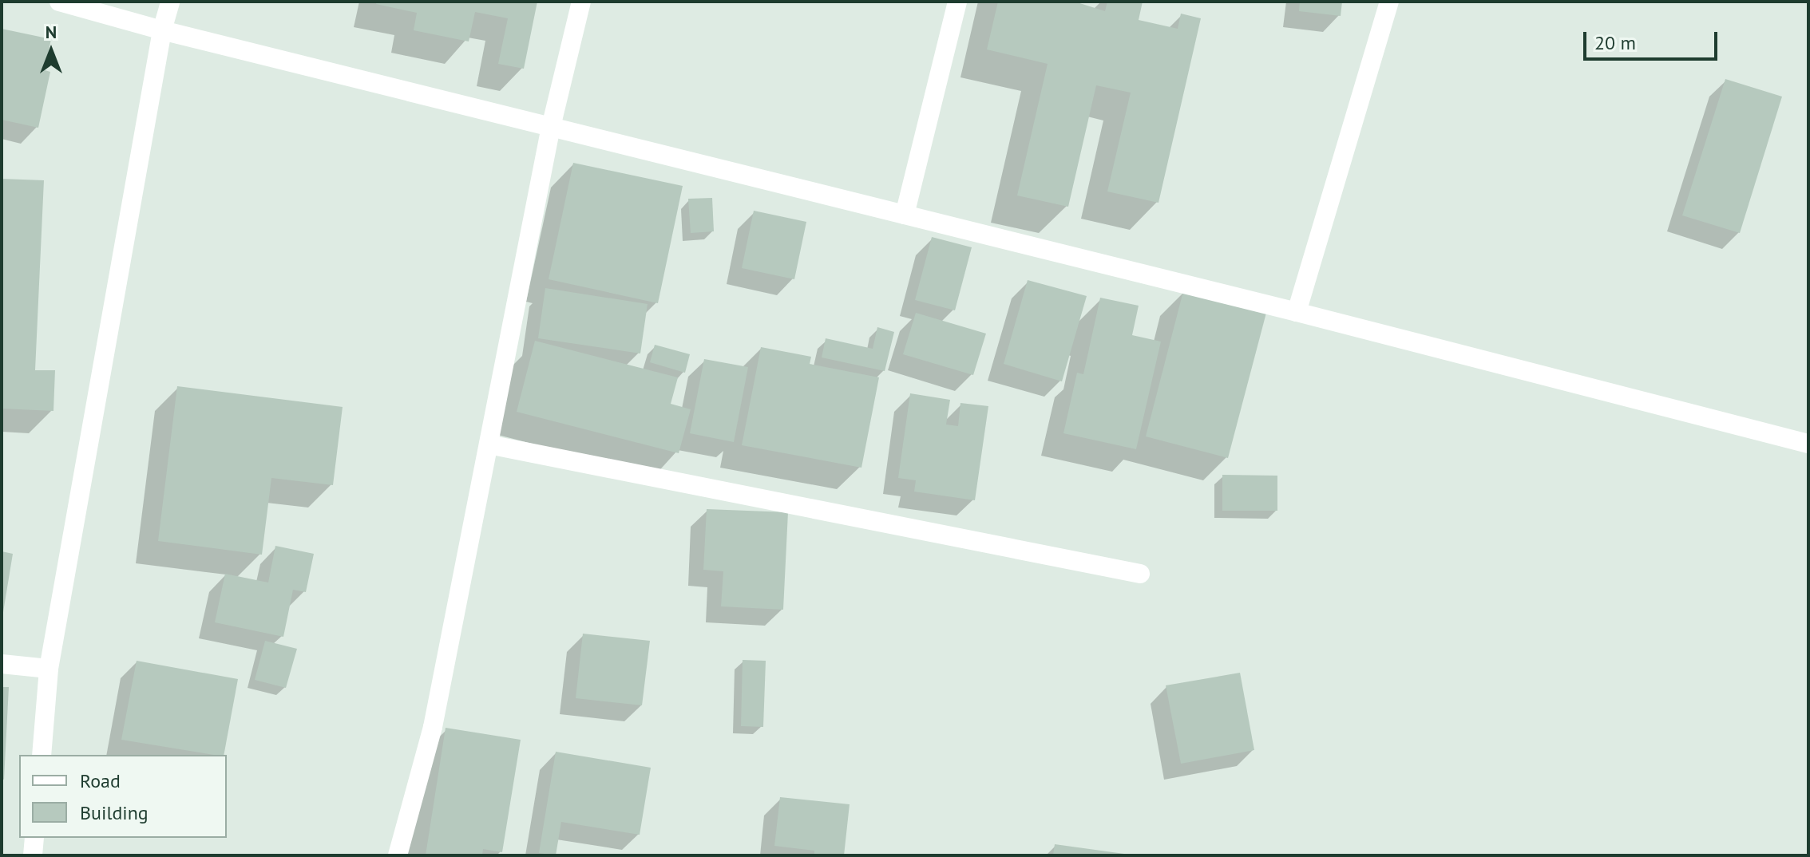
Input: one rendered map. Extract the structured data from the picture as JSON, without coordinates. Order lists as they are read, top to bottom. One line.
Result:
{"legend":["Road","Building"],"scale_bar":"20 m","north":"top"}
